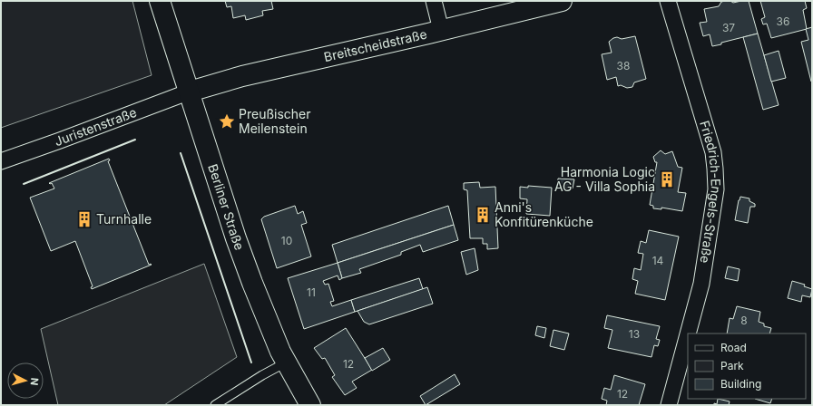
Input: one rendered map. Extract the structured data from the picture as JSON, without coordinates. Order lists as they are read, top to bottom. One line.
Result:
{"streets":{"main road":["Breitscheidstraße","Berliner Straße"],"street":["Juristenstraße","Friedrich-Engels-Straße"]},"crossings":[["Breitscheidstraße","Juristenstraße"],["Breitscheidstraße","Berliner Straße"],["Juristenstraße","Berliner Straße"]],"places":{"place":["Preußischer Meilenstein"],"building":["Harmonia Logic AG - Villa Sophia","Anni's Konfitürenküche","Turnhalle"]},"house_numbers":["36","37","38","10","14","11","8","13","12","12"],"legend":["Road","Park","Building"],"north":"right"}
